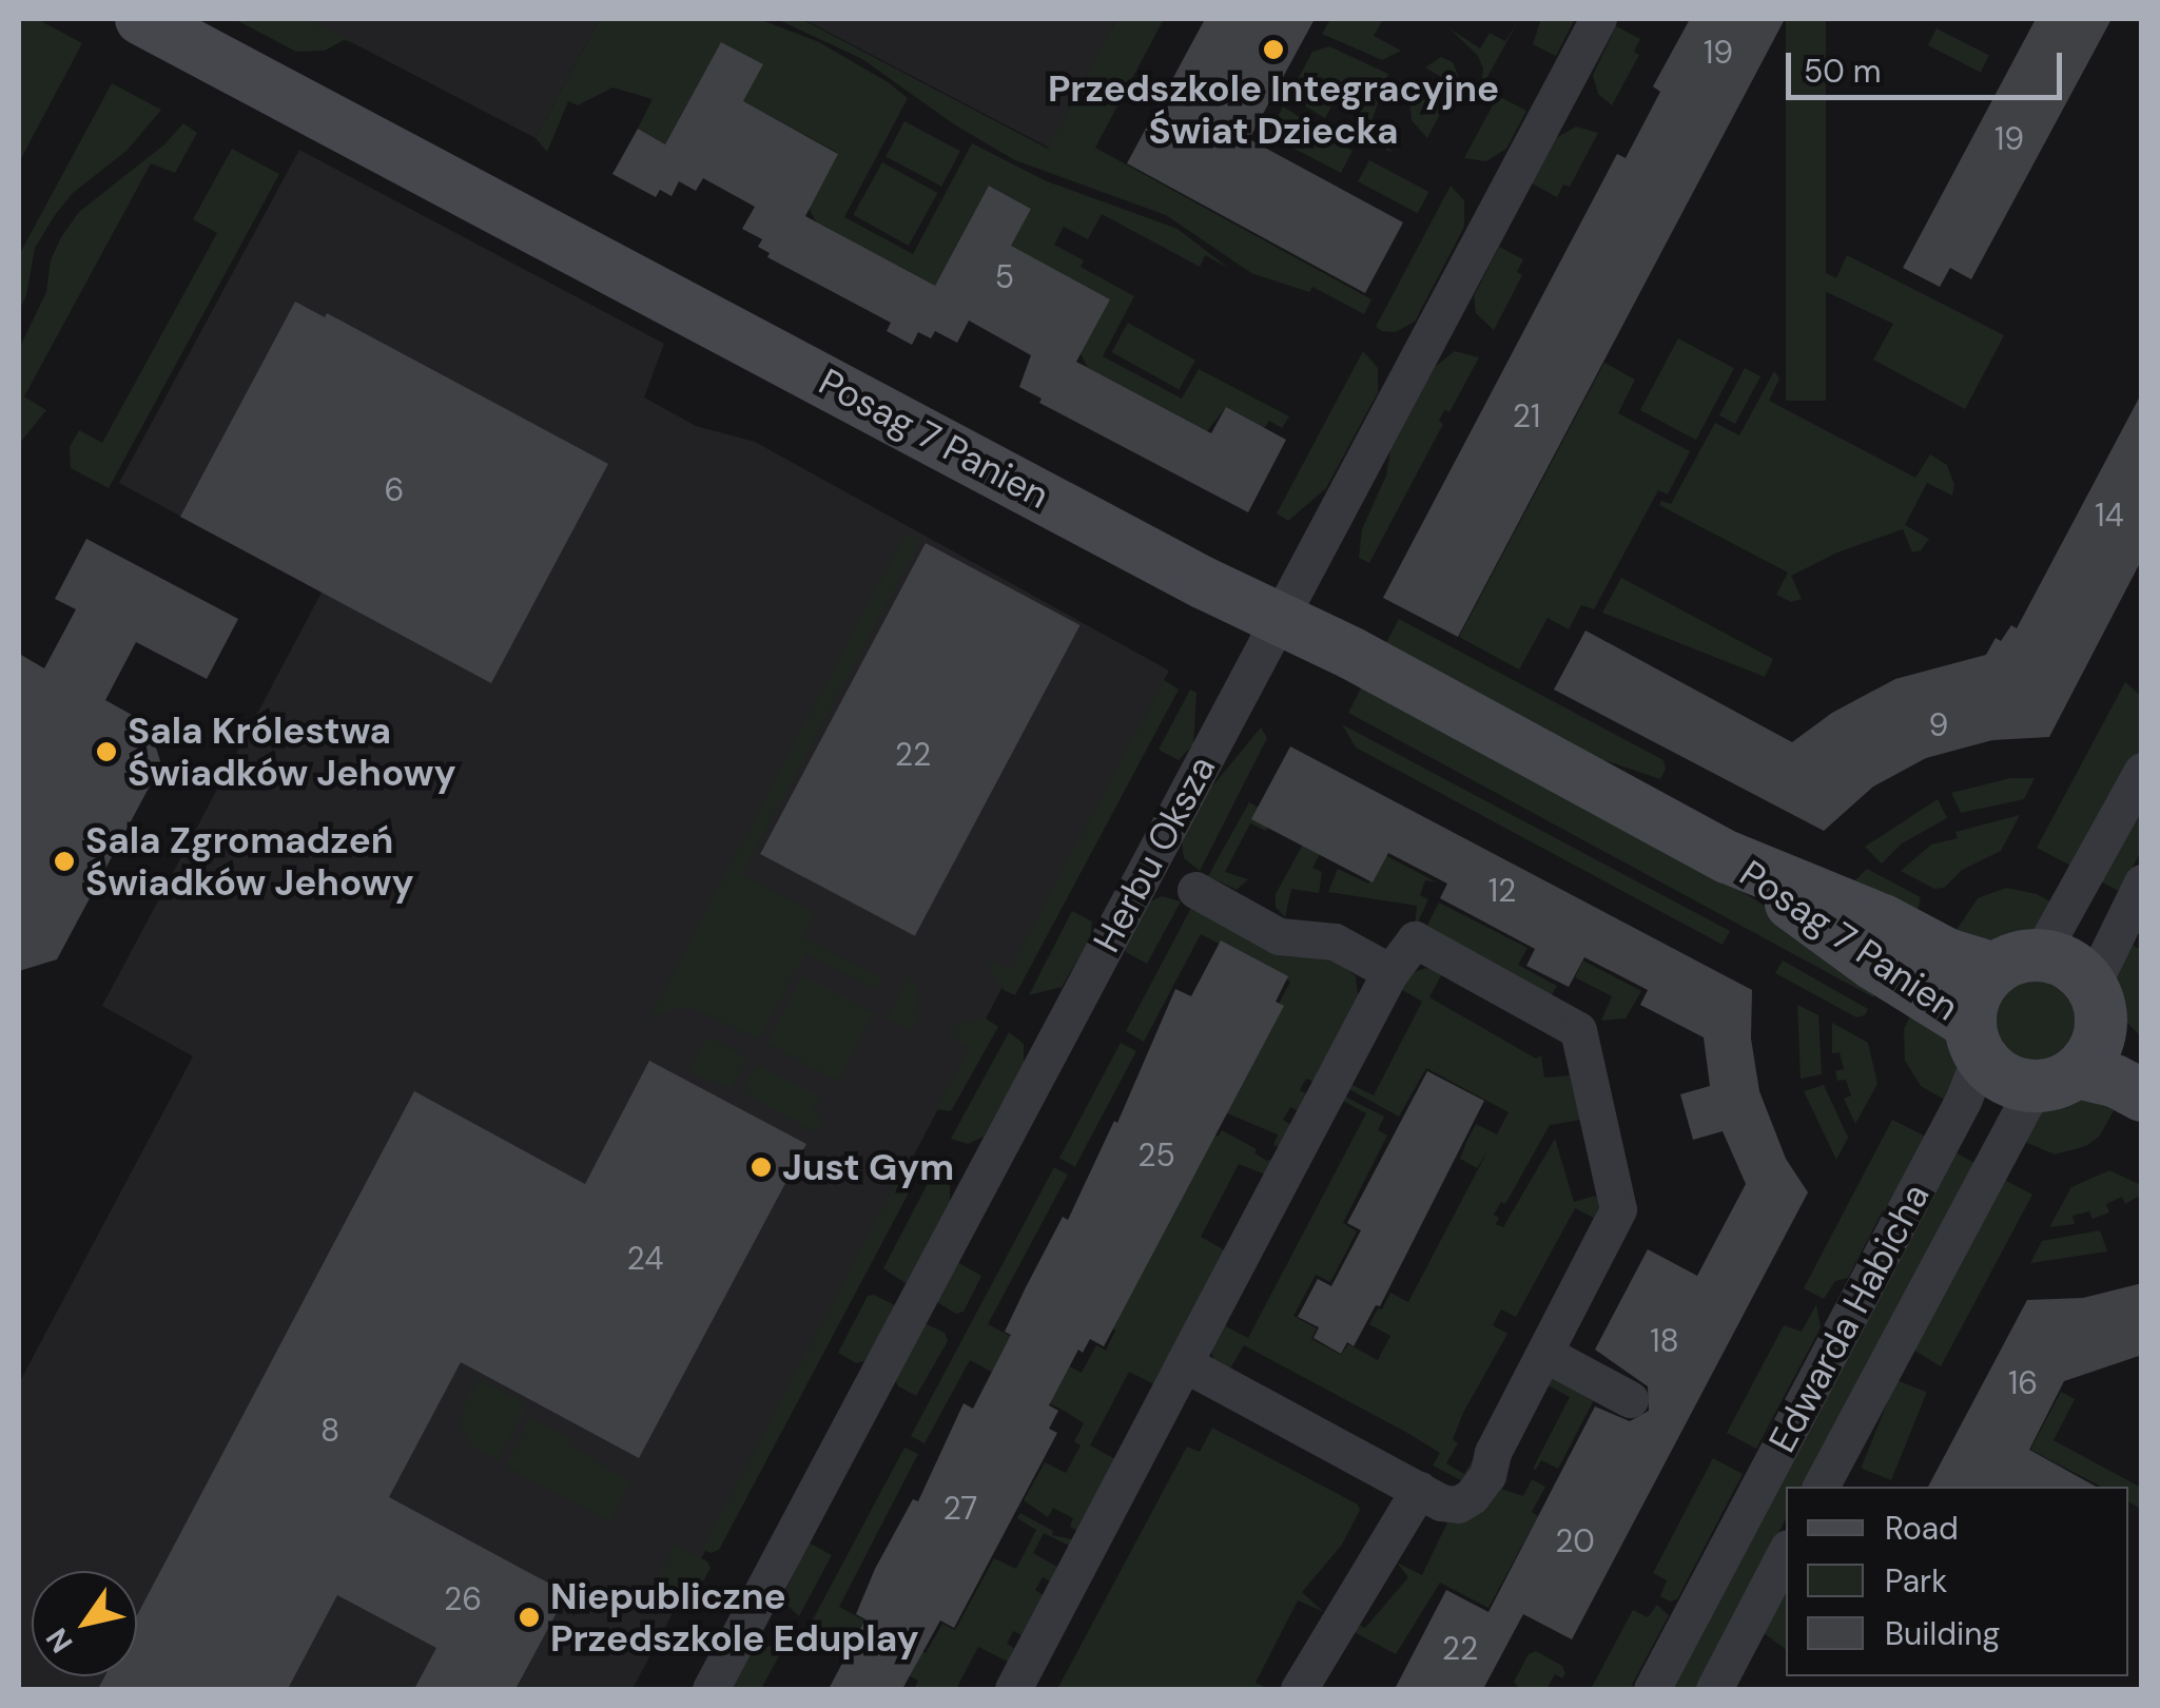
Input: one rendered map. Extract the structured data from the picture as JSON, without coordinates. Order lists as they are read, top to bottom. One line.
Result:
{"streets":{"street":["Posag 7 Panien","Herbu Oksza","Edwarda Habicha"]},"crossings":[["Posag 7 Panien","Herbu Oksza"],["Posag 7 Panien","Edwarda Habicha"]],"places":["Przedszkole Integracyjne Świat Dziecka","Sala Królestwa Świadków Jehowy","Sala Zgromadzeń Świadków Jehowy","Just Gym","Niepubliczne Przedszkole Eduplay"],"house_numbers":["19","19","5","21","6","14","9","22","12","25","24","18","16","8","27","20","26","22"],"legend":["Road","Park","Building"],"scale_bar":"50 m","north":"bottom left"}
